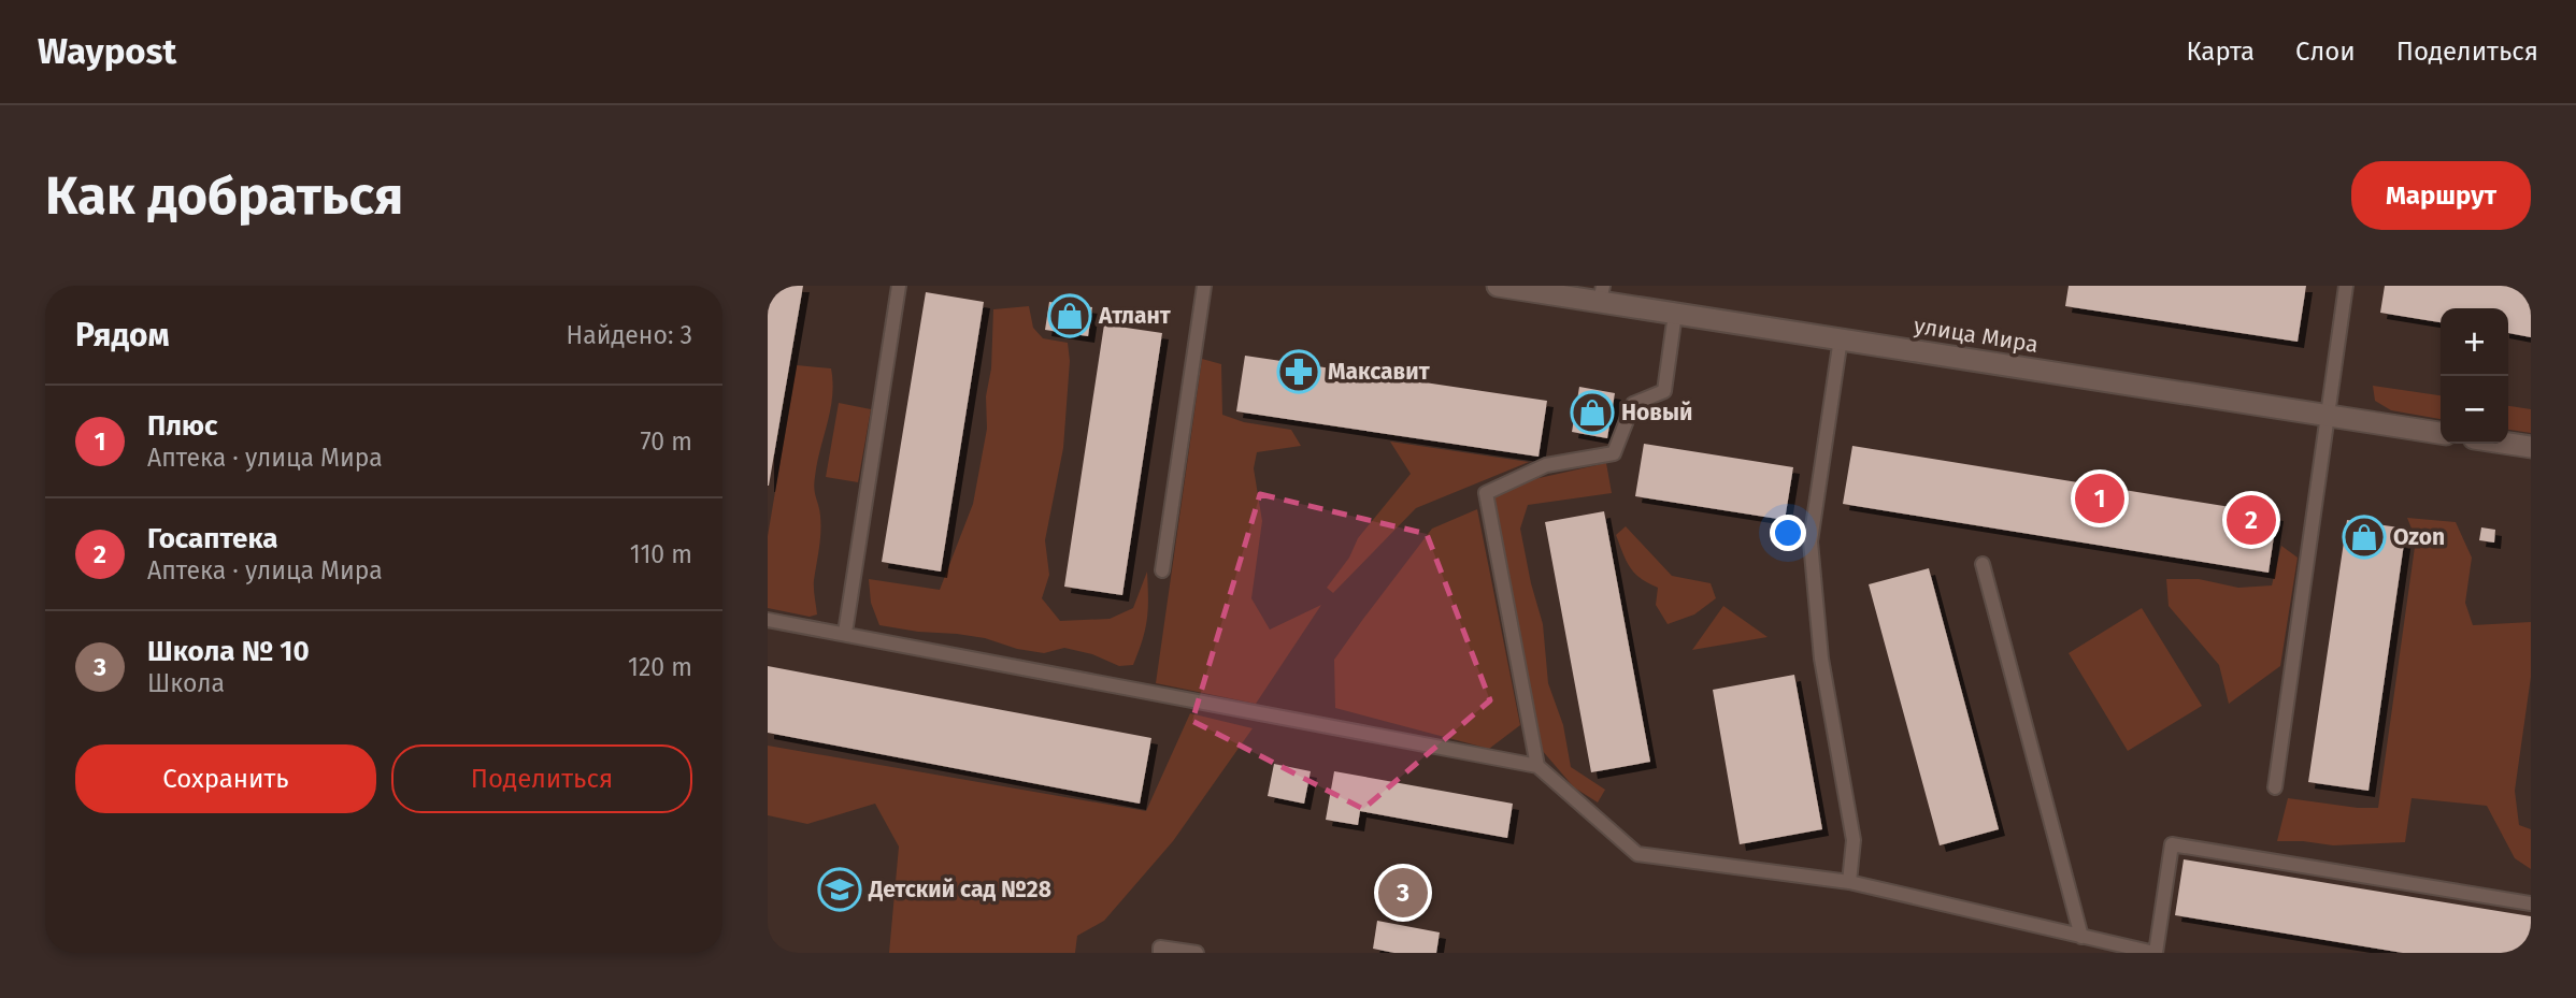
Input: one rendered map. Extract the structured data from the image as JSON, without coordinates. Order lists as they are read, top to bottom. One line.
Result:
{"streets":{"street":["улица Мира"]},"places":{"shop":["Атлант","Новый","Ozon"],"pharmacy":["Максавит"],"school or university":["Детский сад №28"]},"page":{"header":"Waypost","nav":["Карта","Слои","Поделиться"],"buttons":["Маршрут",["Сохранить","Поделиться"]],"title":"Как добраться","heading":["Рядом","Найдено: 3"],"map_buttons":["+","−"],"list":[{"mark":"1","name":"Плюс","note":"Аптека · улица Мира","value":"70 m"},{"mark":"2","name":"Госаптека","note":"Аптека · улица Мира","value":"110 m"},{"mark":"3","name":"Школа № 10","note":"Школа","value":"120 m"}],"pins":["1","2","3"]}}
